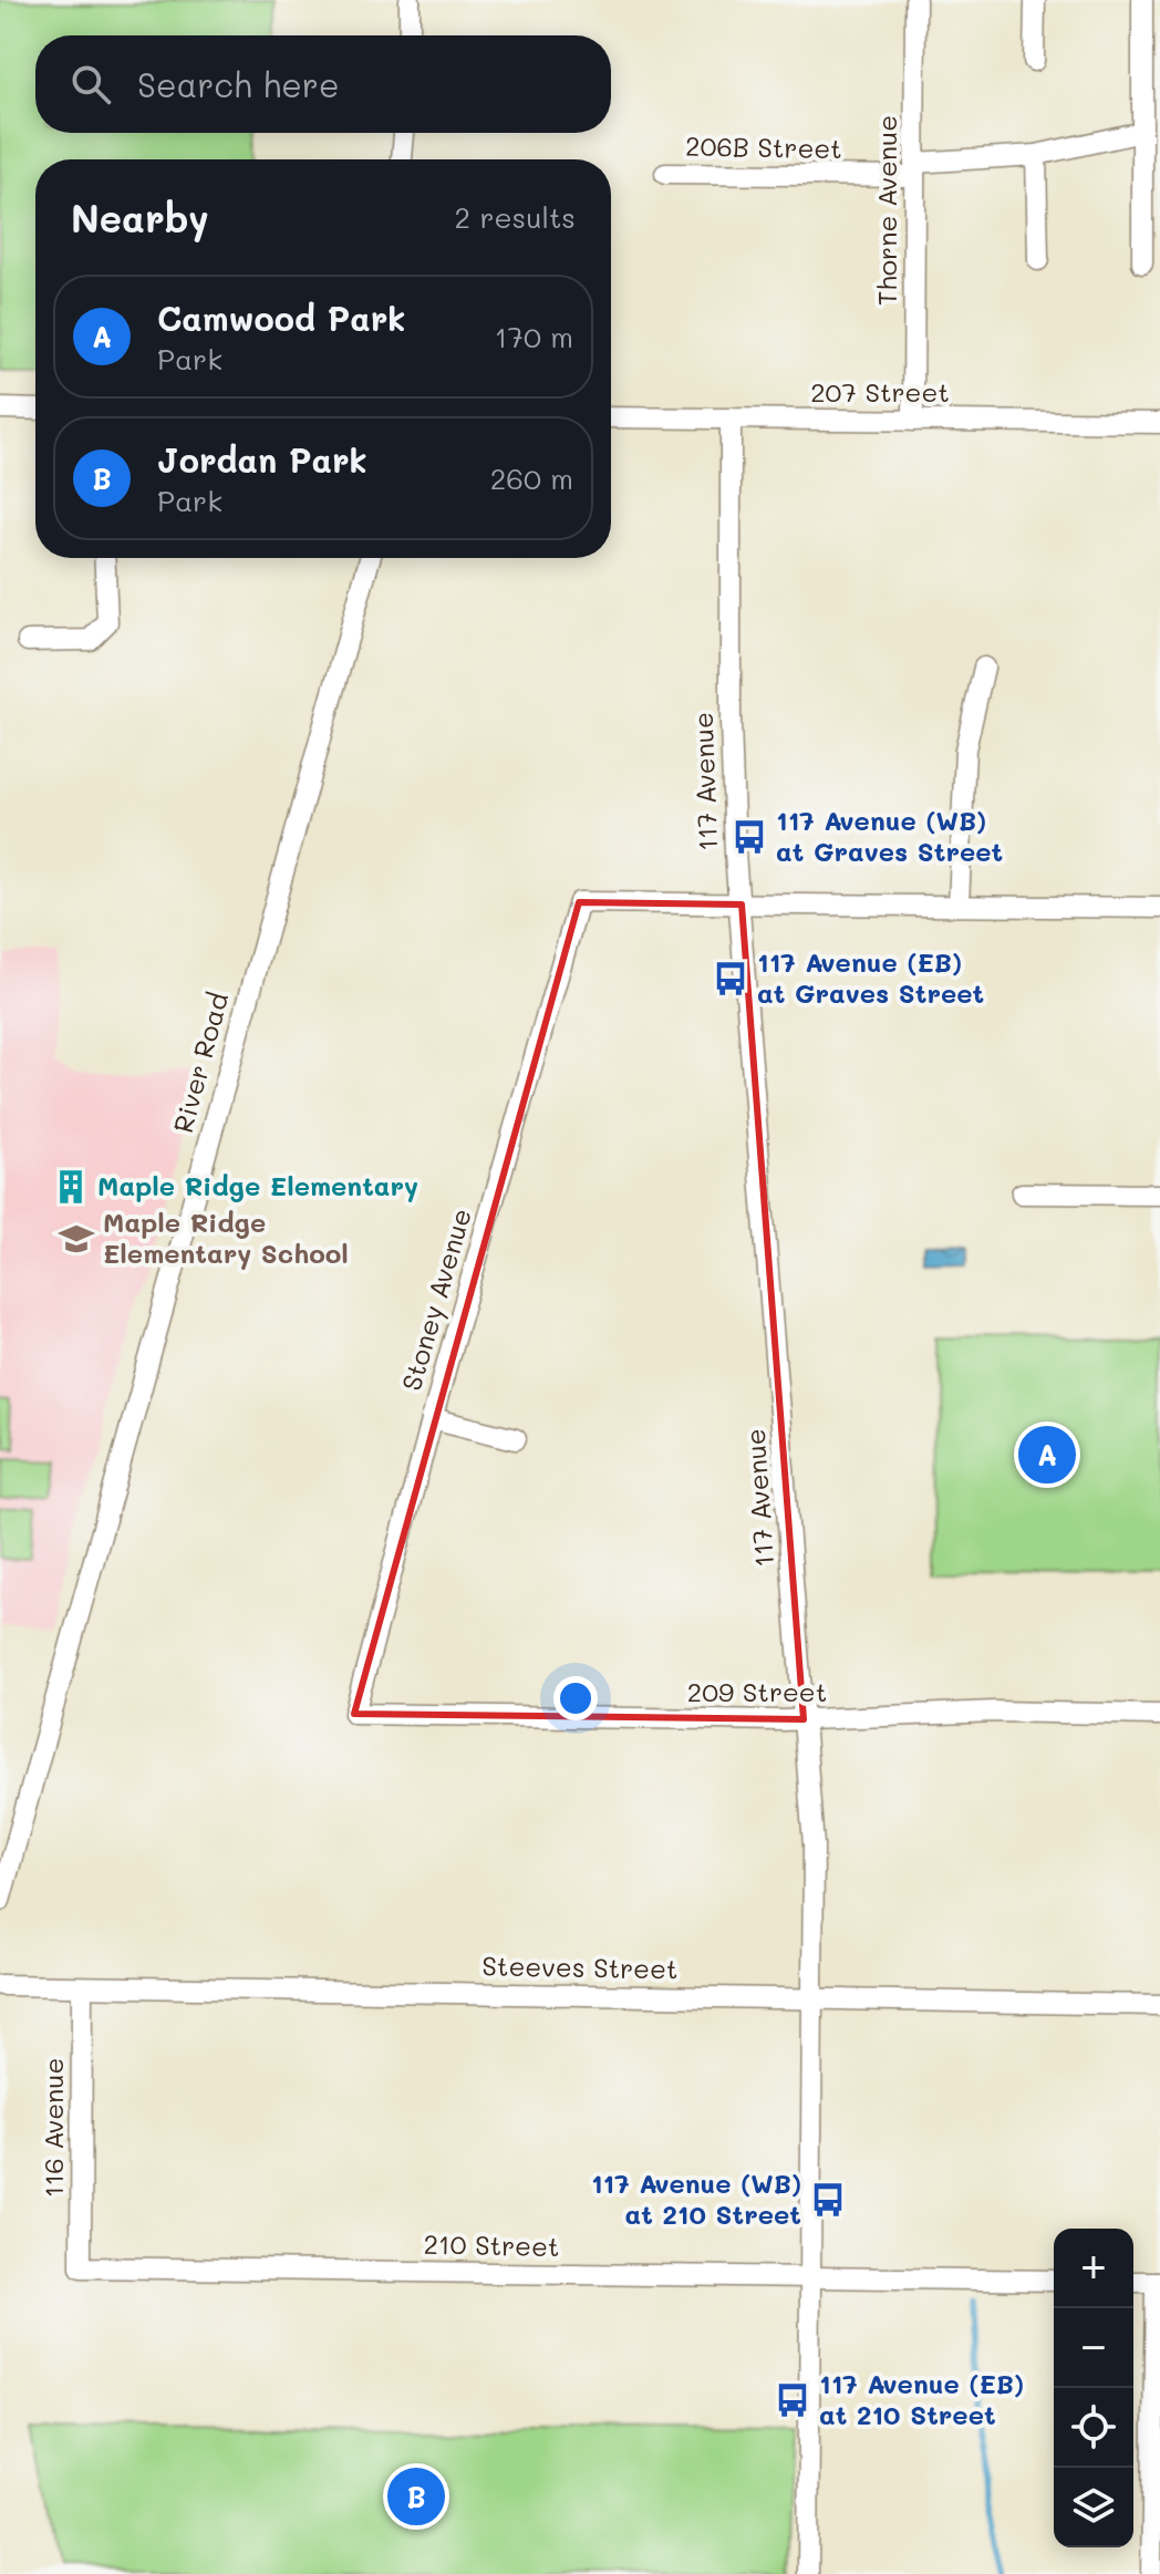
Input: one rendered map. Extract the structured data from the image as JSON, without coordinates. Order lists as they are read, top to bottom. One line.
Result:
{"streets":{"street":["206B Street","Thorne Avenue","207 Street","117 Avenue","River Road","Stoney Avenue","209 Street","Steeves Street","116 Avenue","210 Street"]},"crossings":[["206B Street","Thorne Avenue"],["Thorne Avenue","207 Street"],["207 Street","117 Avenue"],["117 Avenue","Stoney Avenue"],["117 Avenue","209 Street"],["117 Avenue","Steeves Street"],["117 Avenue","210 Street"],["Stoney Avenue","209 Street"],["Steeves Street","116 Avenue"],["116 Avenue","210 Street"]],"places":{"bus stop":["117 Avenue (WB) at Graves Street","117 Avenue (EB) at Graves Street","117 Avenue (WB) at 210 Street","117 Avenue (EB) at 210 Street"],"building":["Maple Ridge Elementary"],"school or university":["Maple Ridge Elementary School"]},"page":{"search":"Search here","heading":["Nearby","2 results"],"list":[{"mark":"A","name":"Camwood Park","note":"Park","value":"170 m"},{"mark":"B","name":"Jordan Park","note":"Park","value":"260 m"}],"pins":["A","B"],"map_buttons":["+","−"]}}
